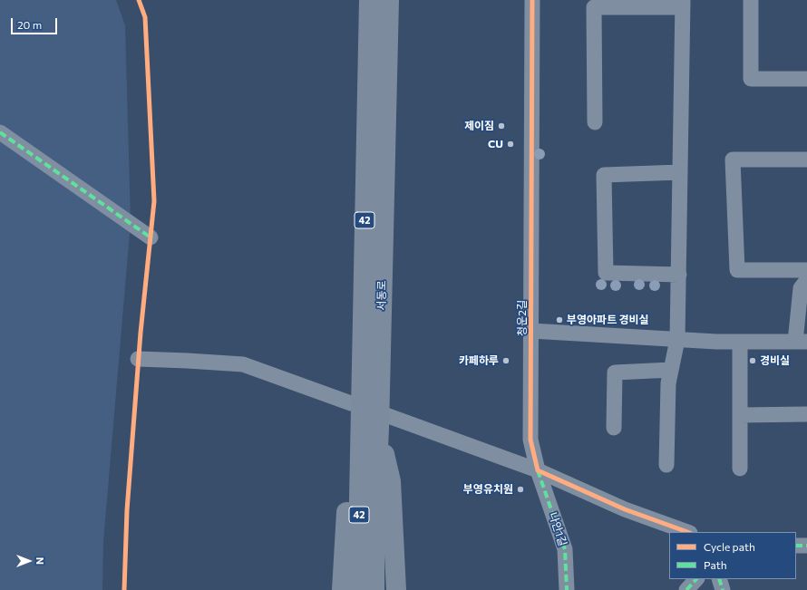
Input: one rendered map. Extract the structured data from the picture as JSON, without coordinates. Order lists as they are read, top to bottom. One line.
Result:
{"streets":{"main road":["42","서동로"],"street":["청운2길","나안1길"]},"crossings":[["청운2길","나안1길"]],"places":["제이짐","CU","부영아파트 경비실","카페하루","경비실","부영유치원"],"legend":["Cycle path","Path"],"scale_bar":"20 m","north":"right"}
